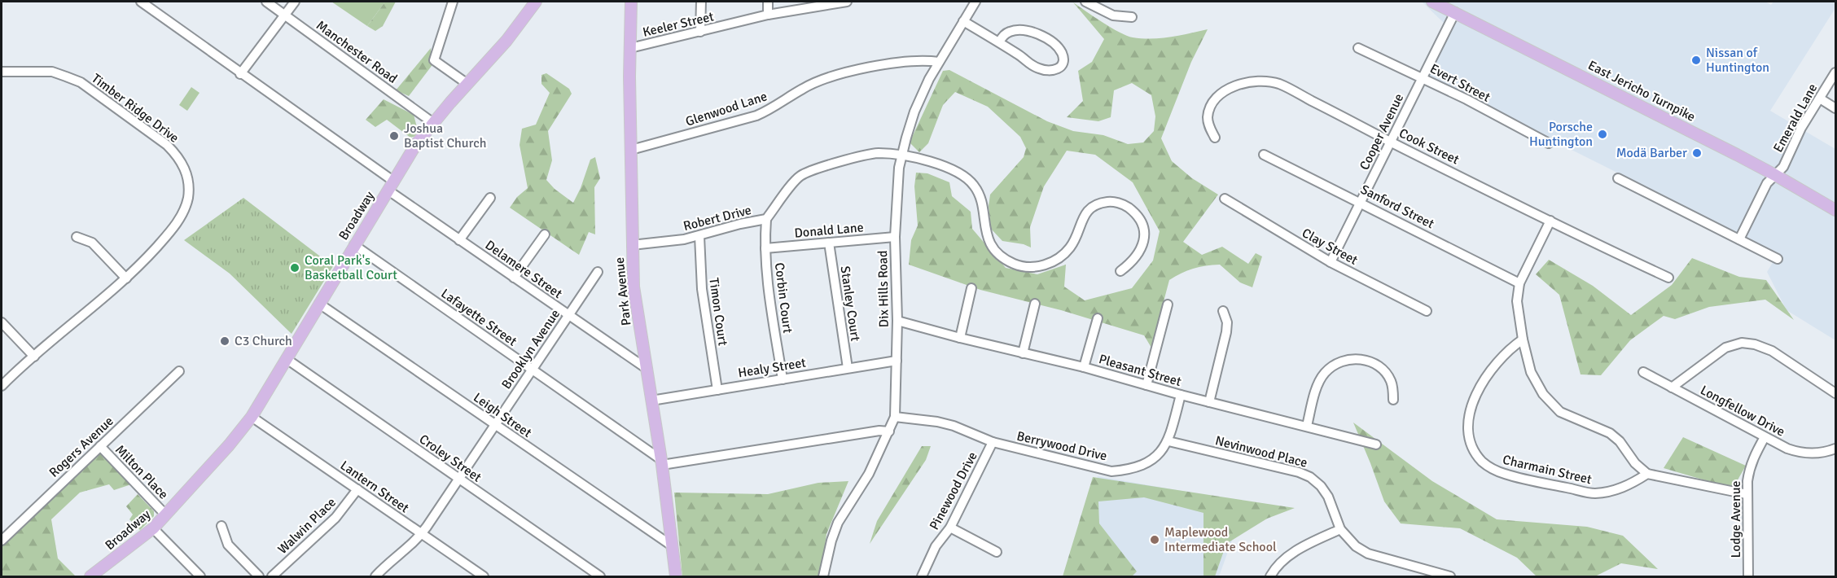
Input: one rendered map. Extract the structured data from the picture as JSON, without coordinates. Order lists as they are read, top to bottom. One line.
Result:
{"streets":{"main road":["East Jericho Turnpike","Broadway","Park Avenue"],"street":["Keeler Street","Manchester Road","Evert Street","Timber Ridge Drive","Glenwood Lane","Emerald Lane","Cooper Avenue","Cook Street","Sanford Street","Robert Drive","Donald Lane","Clay Street","Delamere Street","Dix Hills Road","Corbin Court","Stanley Court","Timon Court","Lafayette Street","Brooklyn Avenue","Healy Street","Pleasant Street","Longfellow Drive","Leigh Street","Berrywood Drive","Rogers Avenue","Nevinwood Place","Croley Street","Charmain Street","Milton Place","Lantern Street","Pinewood Drive","Lodge Avenue","Walwin Place"]},"crossings":[["Keeler Street","Park Avenue"],["Manchester Road","Broadway"],["Evert Street","Cooper Avenue"],["East Jericho Turnpike","Emerald Lane"],["East Jericho Turnpike","Cooper Avenue"],["Glenwood Lane","Dix Hills Road"],["Glenwood Lane","Park Avenue"],["Cooper Avenue","Cook Street"],["Cooper Avenue","Sanford Street"],["Cooper Avenue","Clay Street"],["Broadway","Delamere Street"],["Broadway","Lafayette Street"],["Broadway","Leigh Street"],["Broadway","Croley Street"],["Broadway","Milton Place"],["Broadway","Lantern Street"],["Robert Drive","Dix Hills Road"],["Robert Drive","Park Avenue"],["Robert Drive","Corbin Court"],["Robert Drive","Timon Court"],["Donald Lane","Dix Hills Road"],["Donald Lane","Corbin Court"],["Donald Lane","Stanley Court"],["Delamere Street","Park Avenue"],["Delamere Street","Brooklyn Avenue"],["Dix Hills Road","Healy Street"],["Dix Hills Road","Pleasant Street"],["Dix Hills Road","Berrywood Drive"],["Park Avenue","Lafayette Street"],["Park Avenue","Healy Street"],["Park Avenue","Leigh Street"],["Corbin Court","Healy Street"],["Stanley Court","Healy Street"],["Timon Court","Healy Street"],["Lafayette Street","Brooklyn Avenue"],["Brooklyn Avenue","Leigh Street"],["Brooklyn Avenue","Croley Street"],["Brooklyn Avenue","Lantern Street"],["Pleasant Street","Berrywood Drive"],["Longfellow Drive","Lodge Avenue"],["Berrywood Drive","Nevinwood Place"],["Berrywood Drive","Pinewood Drive"],["Rogers Avenue","Milton Place"],["Lantern Street","Walwin Place"]],"places":["Nissan of Huntington","Porsche Huntington","Joshua Baptist Church","Modä Barber","Coral Park's Basketball Court","C3 Church","Maplewood Intermediate School"]}
